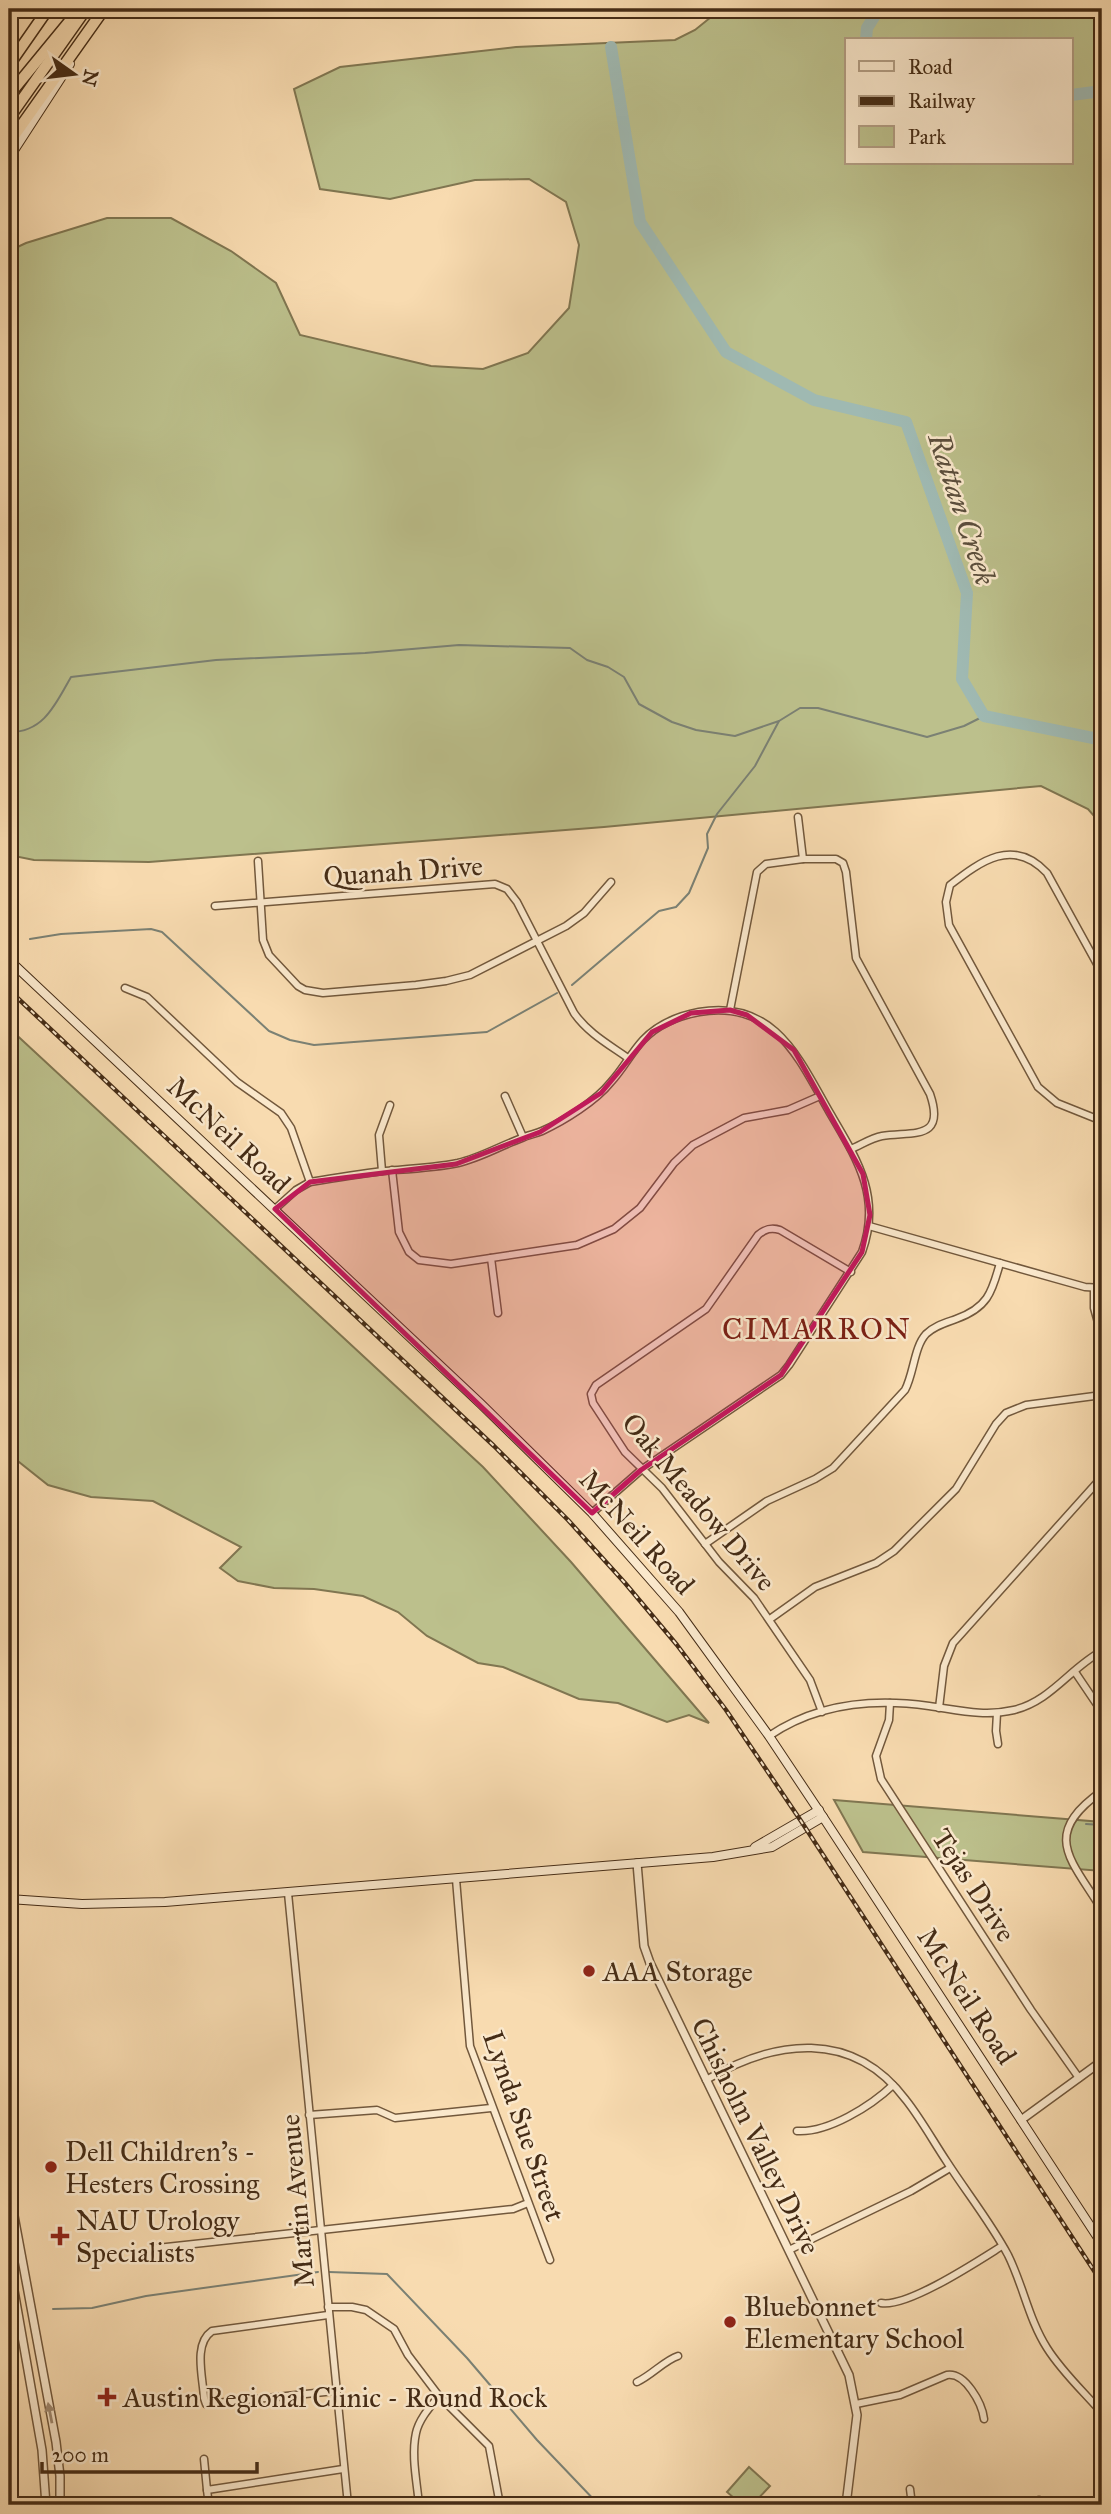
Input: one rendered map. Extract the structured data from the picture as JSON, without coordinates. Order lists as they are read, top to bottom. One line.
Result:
{"streets":{"main road":["McNeil Road"],"street":["Quanah Drive","Oak Meadow Drive","Tejas Drive","Lynda Sue Street","Chisholm Valley Drive","Martin Avenue"]},"districts":["CIMARRON"],"water":["Rattan Creek"],"places":{"other":["AAA Storage","Dell Children's - Hesters Crossing","Bluebonnet Elementary School"],"health":["NAU Urology Specialists","Austin Regional Clinic - Round Rock"]},"legend":["Road","Railway","Park"],"scale_bar":"200 m","north":"right"}
